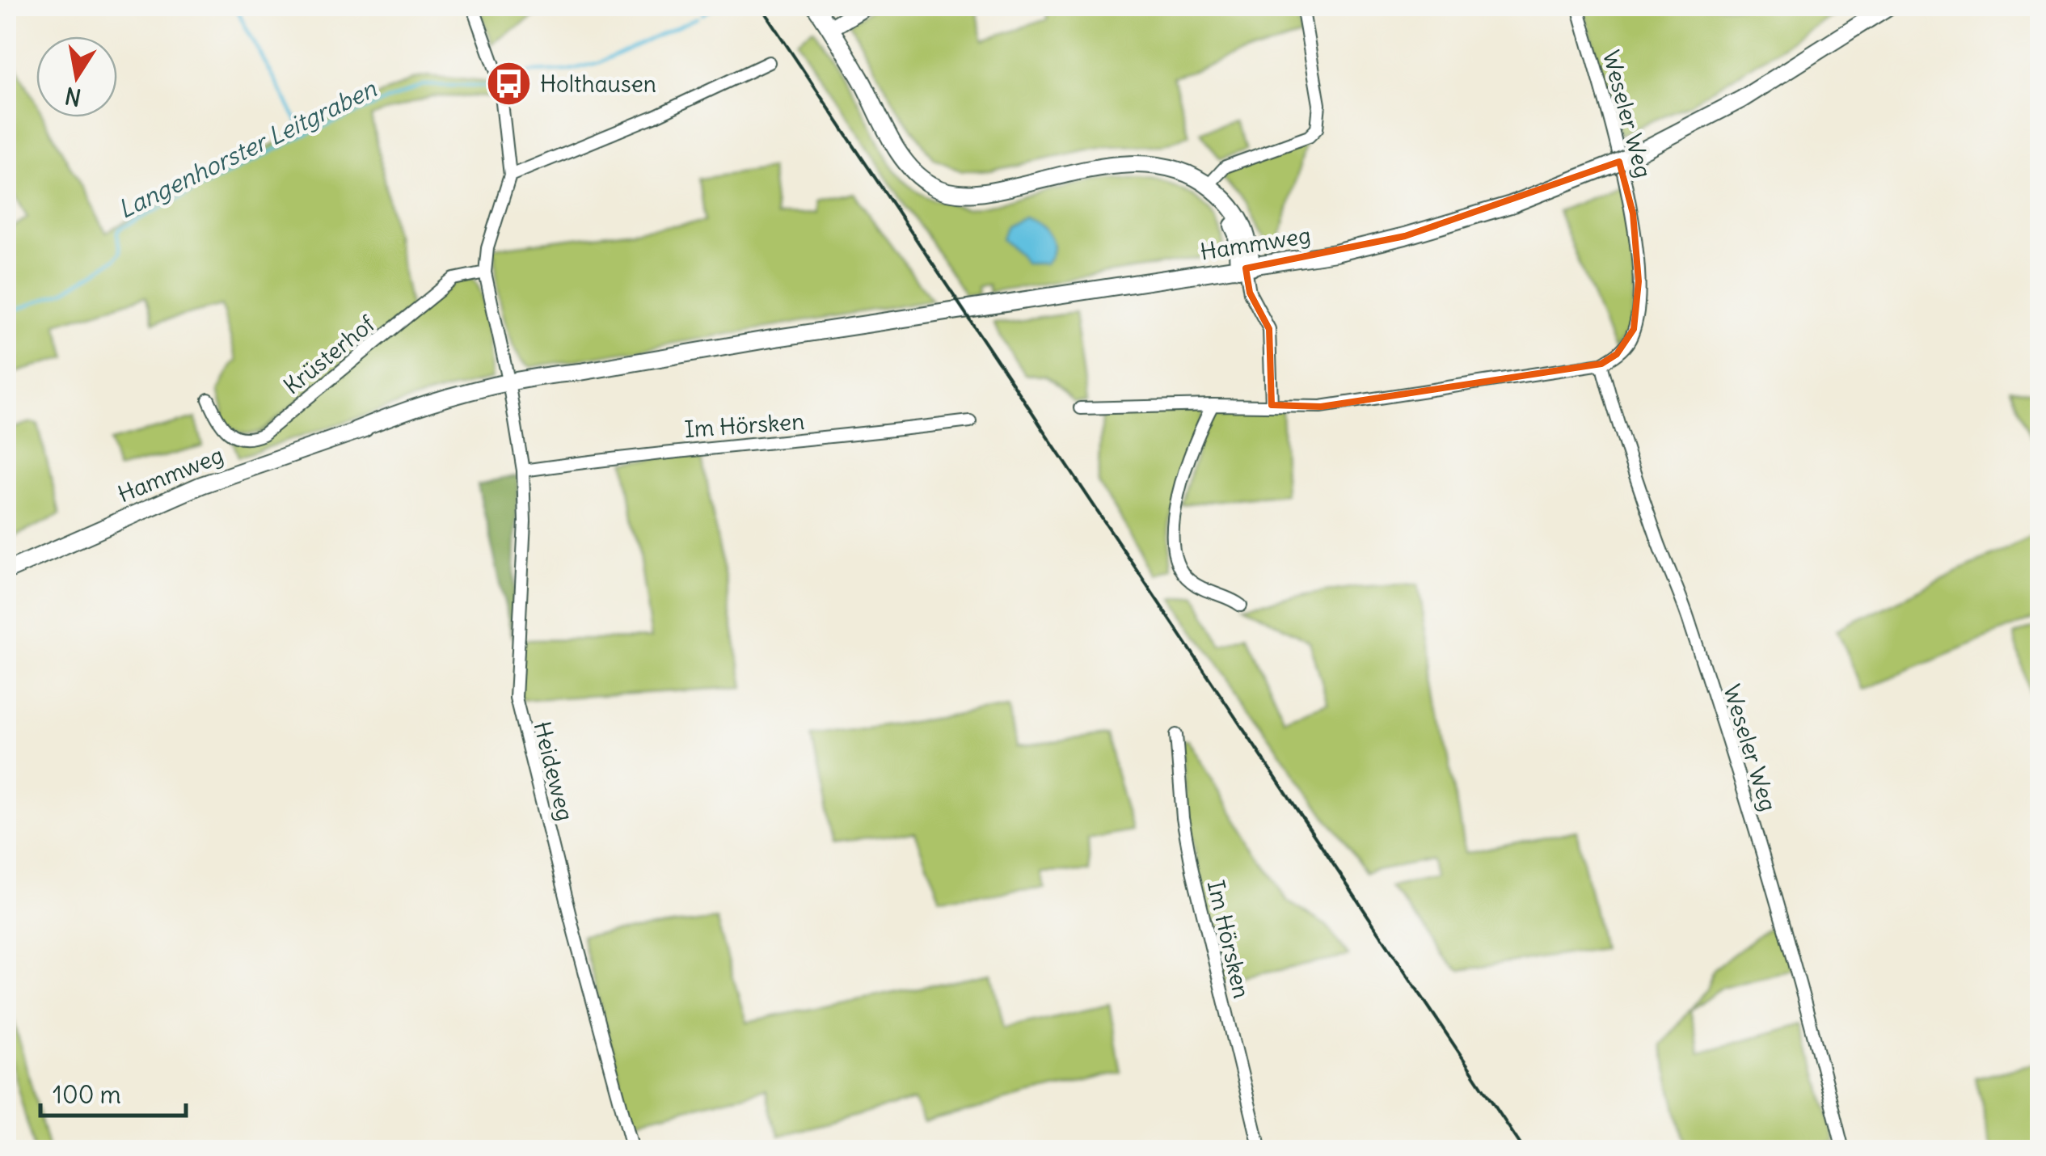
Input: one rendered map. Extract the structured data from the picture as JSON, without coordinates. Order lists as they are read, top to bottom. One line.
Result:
{"streets":{"main road":["Hammweg"],"street":["Weseler Weg","Krüsterhof","Im Hörsken","Heideweg"]},"crossings":[["Hammweg","Heideweg"],["Krüsterhof","Heideweg"],["Im Hörsken","Heideweg"]],"water":["Langenhorster Leitgraben"],"places":{"bus stop":["Holthausen"]},"scale_bar":"100 m","north":"bottom"}
